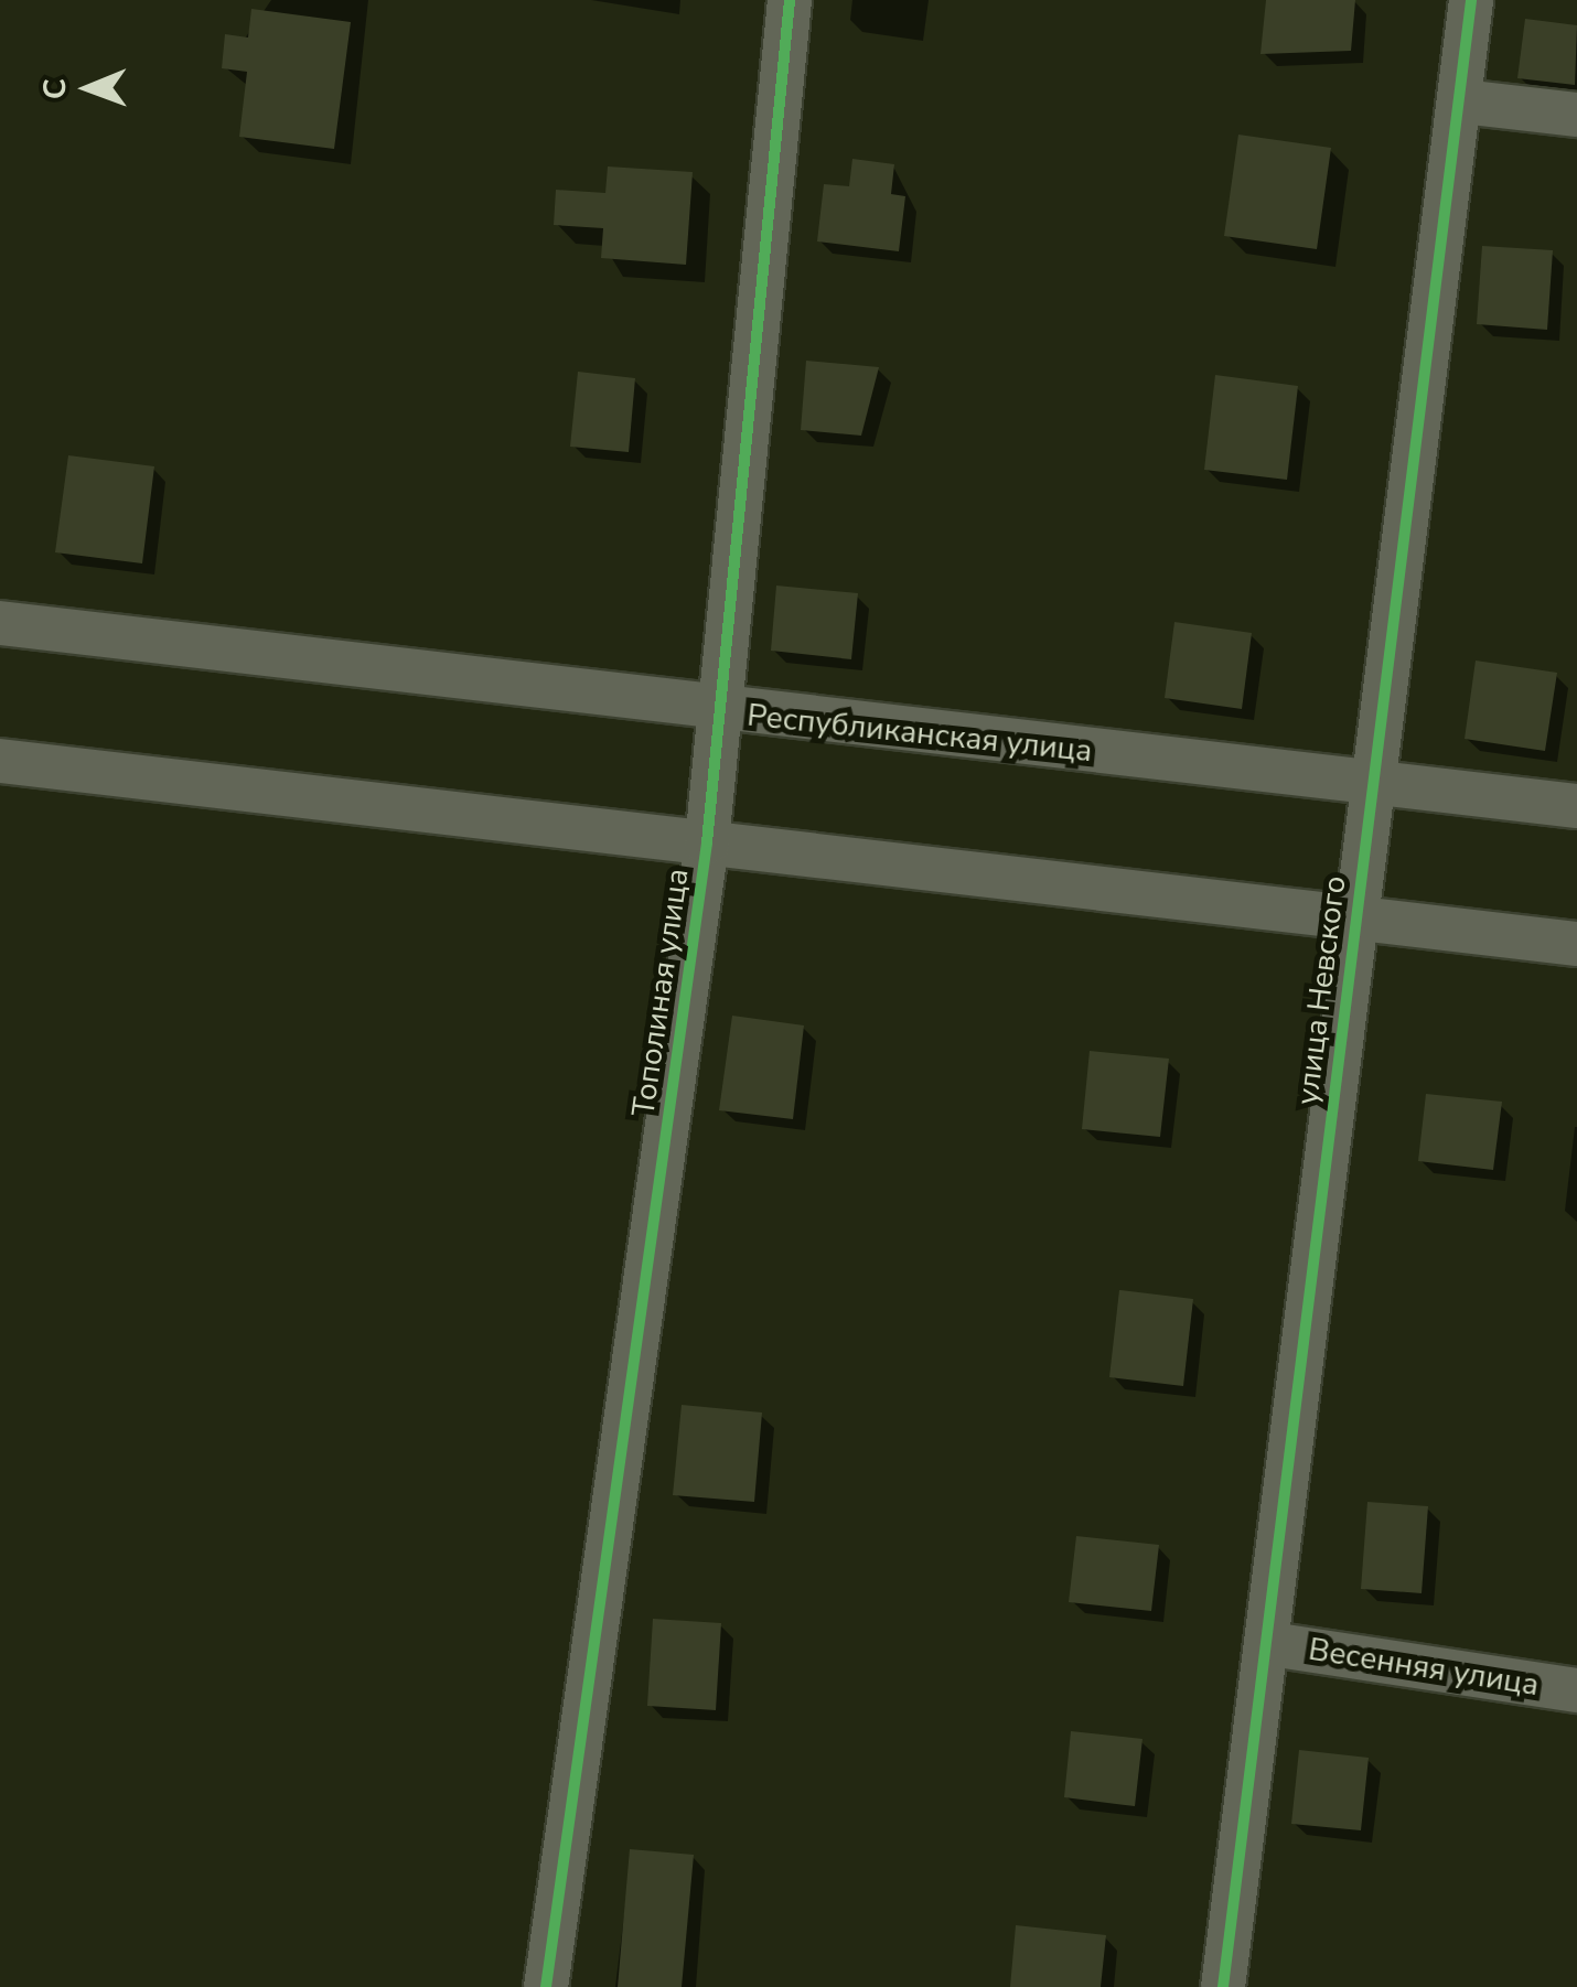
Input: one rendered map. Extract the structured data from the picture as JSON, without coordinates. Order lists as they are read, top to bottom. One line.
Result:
{"streets":{"street":["Республиканская улица","улица Невского","Тополиная улица","Весенняя улица"]},"crossings":[["Республиканская улица","улица Невского"],["Республиканская улица","Тополиная улица"],["улица Невского","Весенняя улица"]],"north":"left"}
